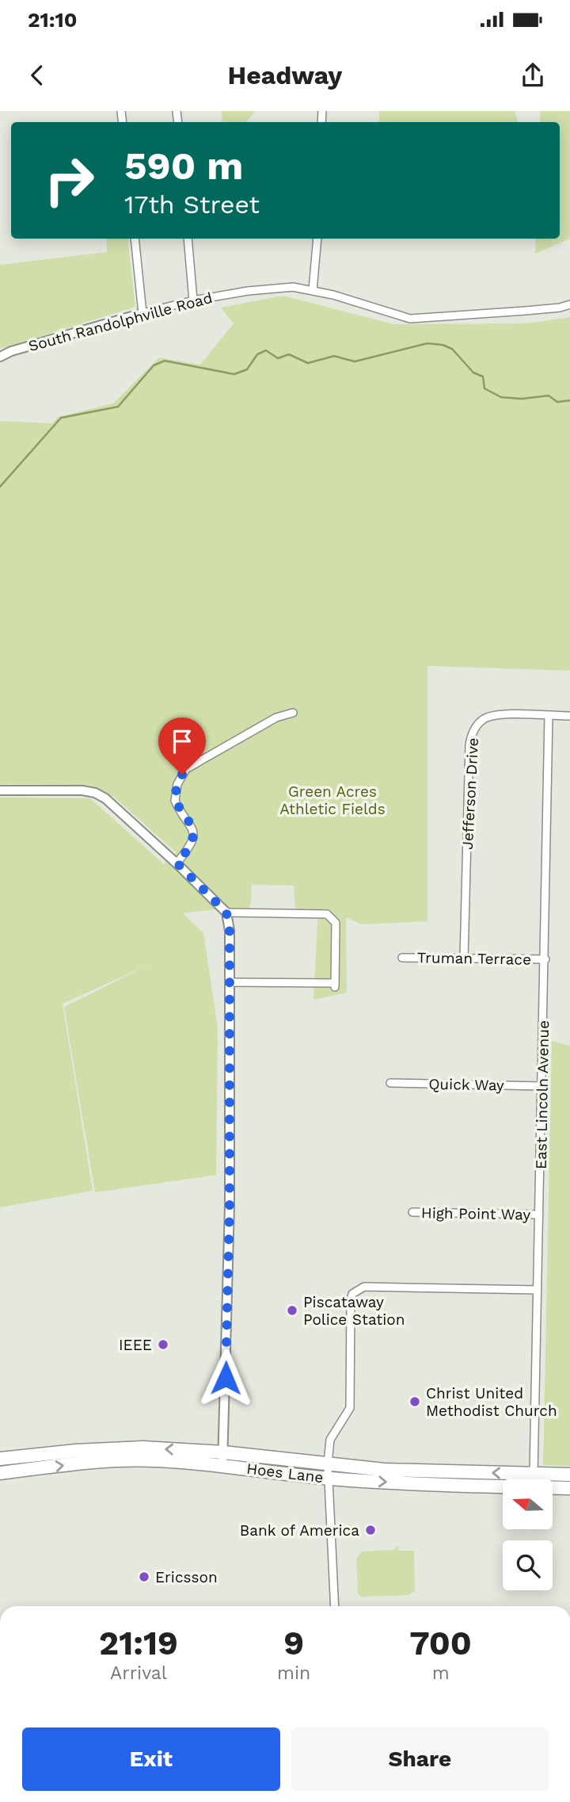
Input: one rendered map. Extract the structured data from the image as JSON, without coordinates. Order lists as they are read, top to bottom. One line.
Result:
{"streets":{"highway":["Hoes Lane"],"street":["South Randolphville Road","Jefferson Drive","Truman Terrace","Quick Way","East Lincoln Avenue","High Point Way"]},"crossings":[["Jefferson Drive","Truman Terrace"],["Jefferson Drive","East Lincoln Avenue"],["Truman Terrace","East Lincoln Avenue"],["Quick Way","East Lincoln Avenue"],["East Lincoln Avenue","High Point Way"],["East Lincoln Avenue","Hoes Lane"]],"parks":["Green Acres Athletic Fields"],"places":["Piscataway Police Station","IEEE","Christ United Methodist Church","Bank of America","Ericsson"],"north":"left","page":{"status":"21:10","header":"Headway","turn":["590 m","17th Street"],"eta":["21:19","Arrival","9","min","700","m"],"buttons":["Exit","Share"]}}
